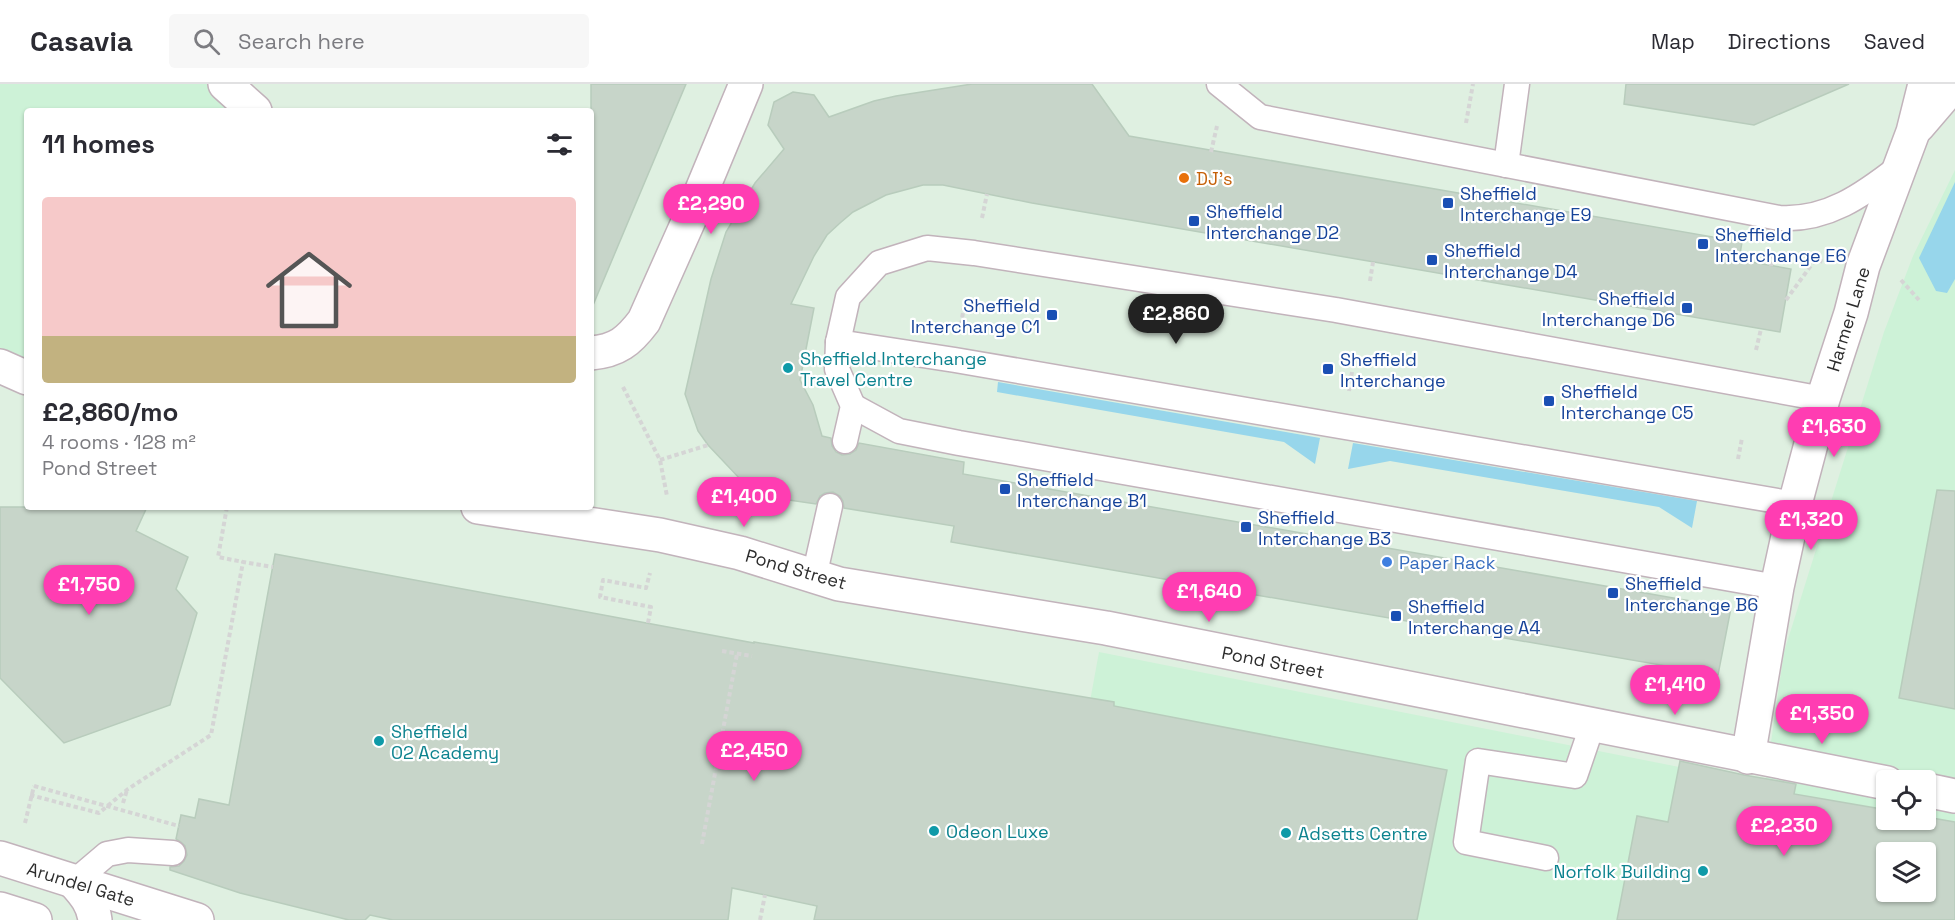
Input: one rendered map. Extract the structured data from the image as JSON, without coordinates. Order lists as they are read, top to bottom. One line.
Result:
{"streets":{"street":["Harmer Lane","Pond Street","Arundel Gate"]},"crossings":[["Harmer Lane","Pond Street"]],"places":{"other":["DJ’s","Sheffield Interchange Travel Centre","Paper Rack","Sheffield O2 Academy","Odeon Luxe","Adsetts Centre","Norfolk Building"],"transit":["Sheffield Interchange E9","Sheffield Interchange D2","Sheffield Interchange E6","Sheffield Interchange D4","Sheffield Interchange D6","Sheffield Interchange C1","Sheffield Interchange","Sheffield Interchange C5","Sheffield Interchange B1","Sheffield Interchange B3","Sheffield Interchange B6","Sheffield Interchange A4"]},"page":{"header":"Casavia","search":"Search here","nav":["Map","Directions","Saved"],"heading":"11 homes","list":[{"name":"£2,860/mo","note":"4 rooms · 128 m² · Pond Street"}],"price":["£2,290","£2,860","£1,630","£1,400","£1,320","£1,750","£1,640","£1,410","£1,350","£2,450","£2,230"]}}
